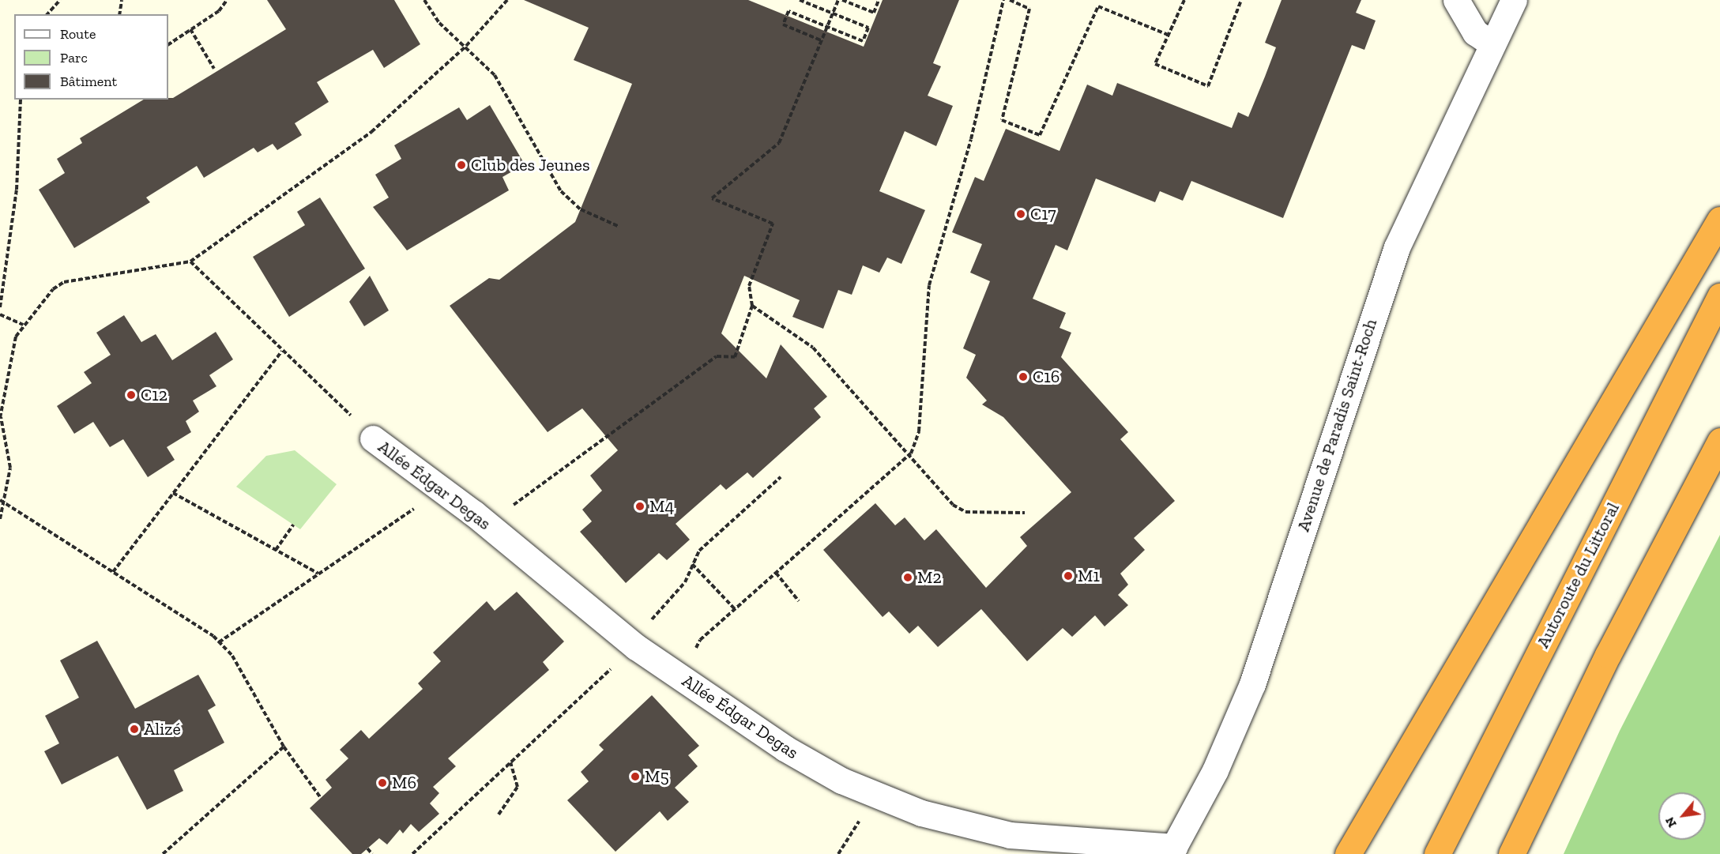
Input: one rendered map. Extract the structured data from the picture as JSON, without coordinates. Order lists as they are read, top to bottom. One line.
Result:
{"streets":{"highway":["Autoroute du Littoral"],"street":["Avenue de Paradis Saint-Roch","Allée Édgar Degas"]},"crossings":[["Avenue de Paradis Saint-Roch","Allée Édgar Degas"]],"places":["Club des Jeunes","C17","C16","C12","M4","M1","M2","Alizé","M5","M6"],"legend":["Route","Parc","Bâtiment"],"north":"bottom left"}
